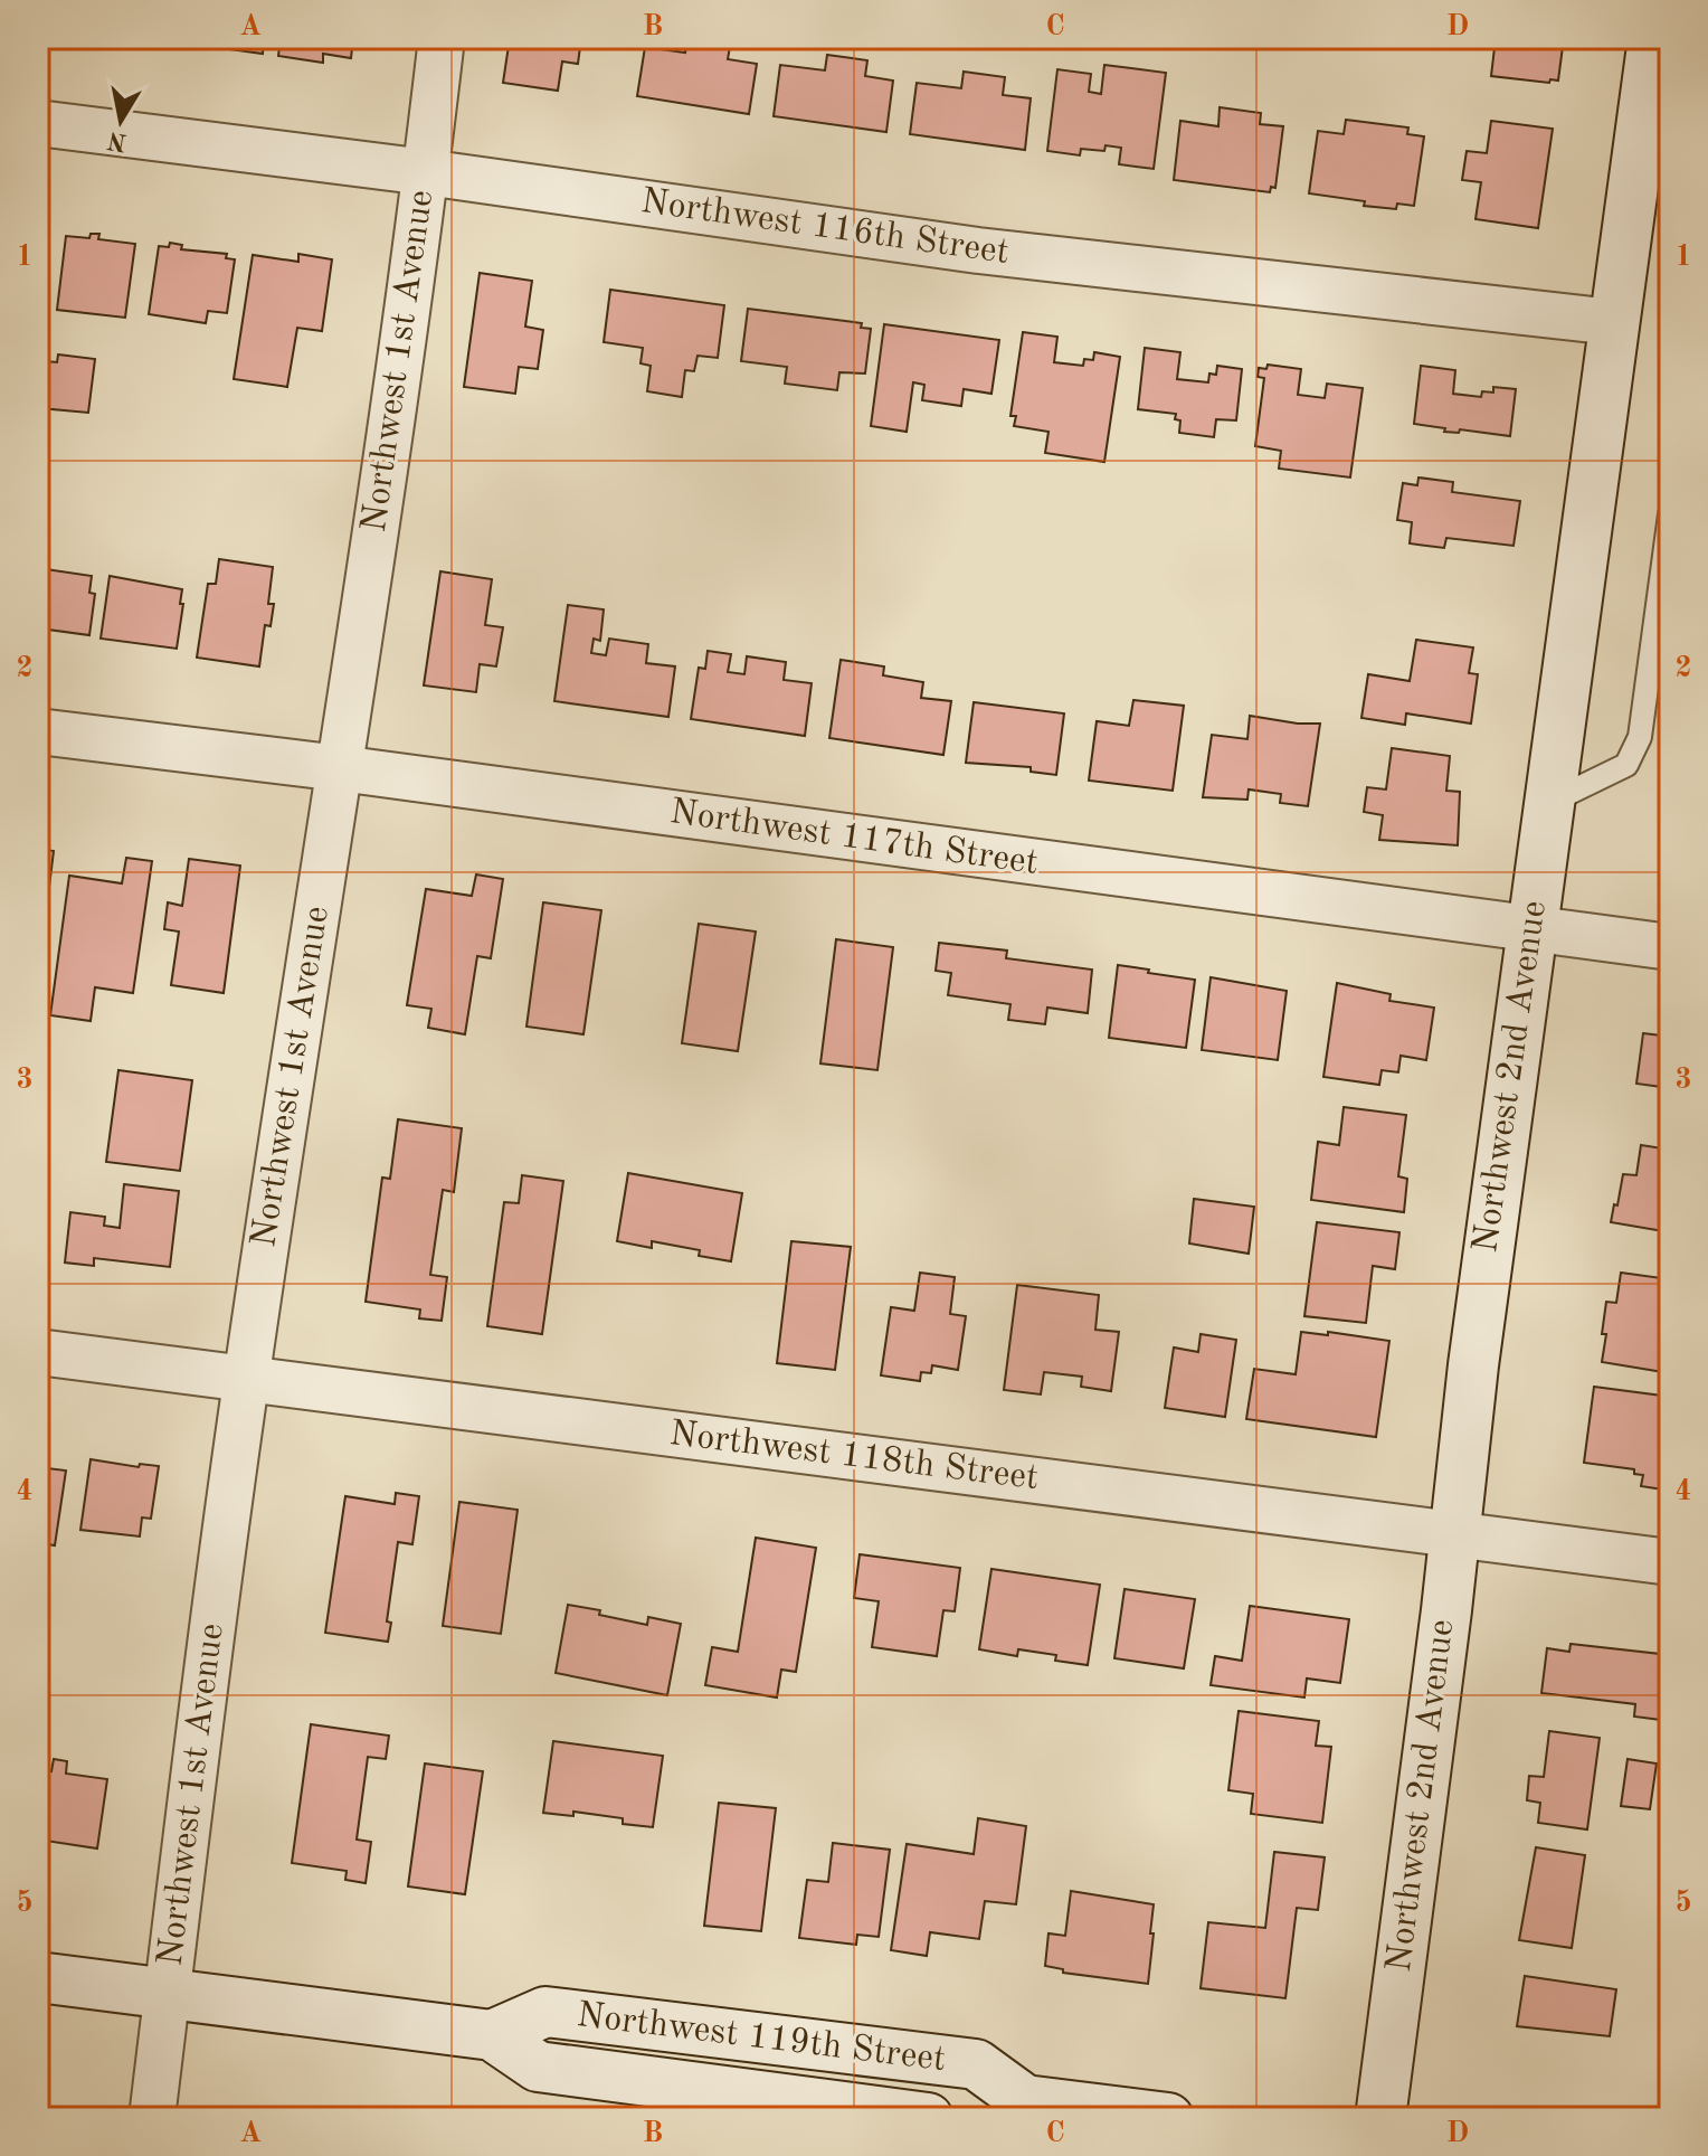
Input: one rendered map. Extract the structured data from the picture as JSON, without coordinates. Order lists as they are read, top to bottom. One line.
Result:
{"streets":{"street":["Northwest 116th Street","Northwest 1st Avenue","Northwest 117th Street","Northwest 2nd Avenue","Northwest 118th Street","Northwest 119th Street"]},"crossings":[["Northwest 116th Street","Northwest 1st Avenue"],["Northwest 116th Street","Northwest 2nd Avenue"],["Northwest 1st Avenue","Northwest 117th Street"],["Northwest 1st Avenue","Northwest 118th Street"],["Northwest 1st Avenue","Northwest 119th Street"],["Northwest 117th Street","Northwest 2nd Avenue"],["Northwest 2nd Avenue","Northwest 118th Street"]],"north":"bottom","grid":{"columns":["A","B","C","D"],"rows":["1","2","3","4","5"]}}
